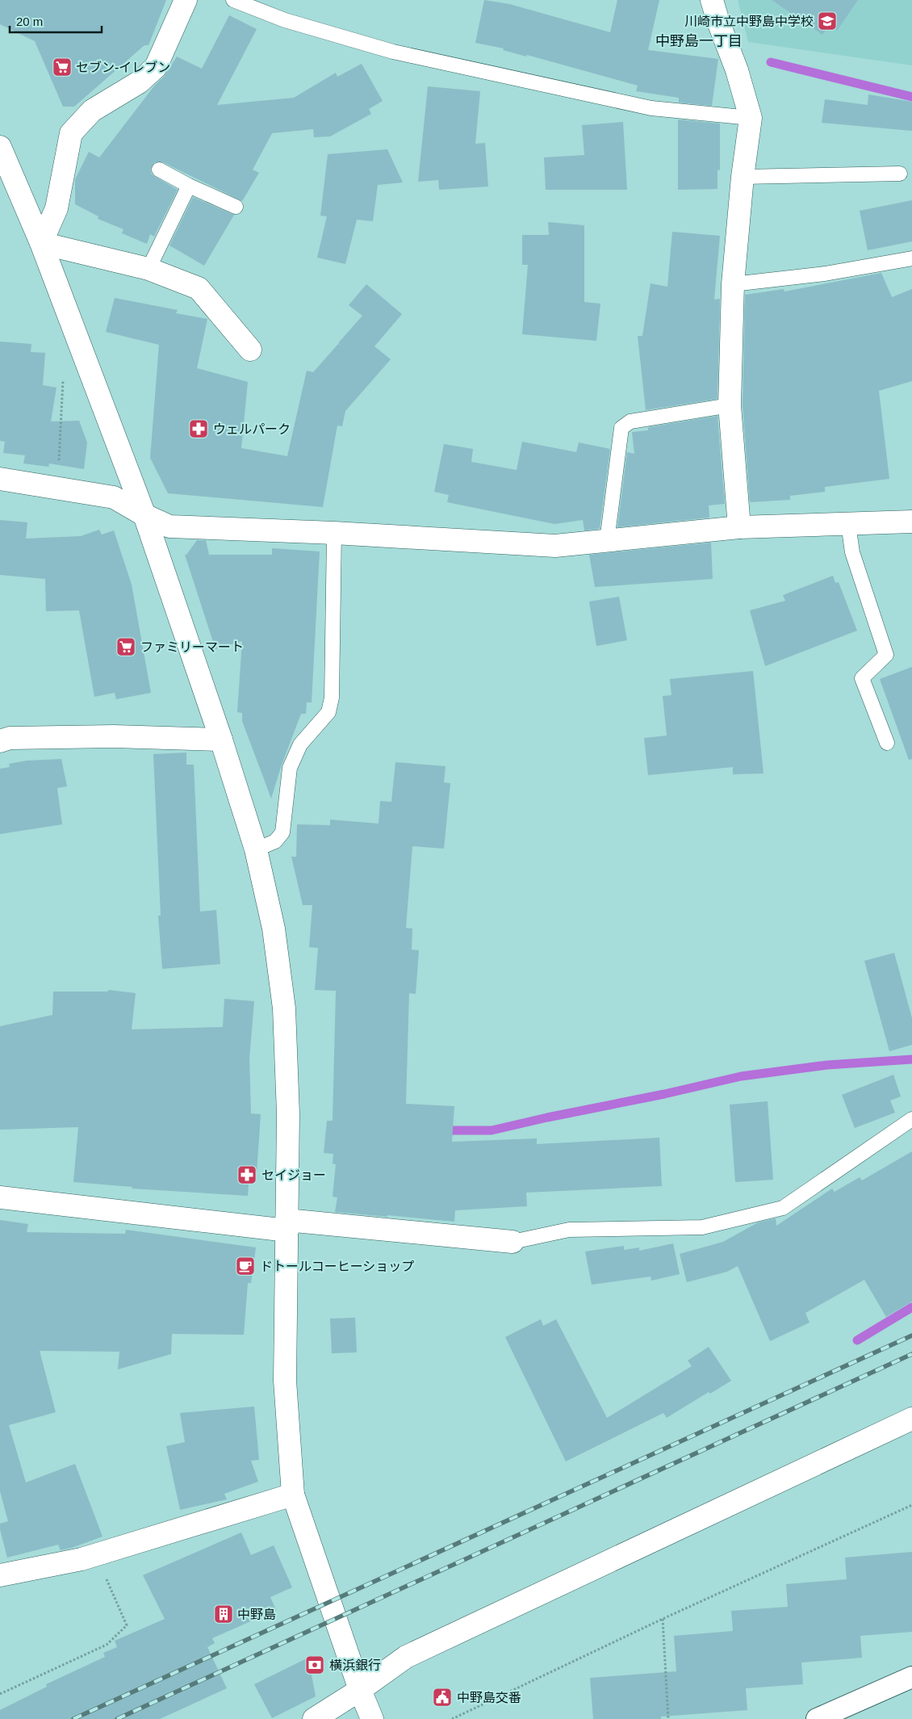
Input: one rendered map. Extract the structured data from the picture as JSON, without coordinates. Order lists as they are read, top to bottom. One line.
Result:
{"districts":["中野島一丁目"],"places":{"school or university":["川崎市立中野島中学校"],"supermarket":["セブン-イレブン","ファミリーマート"],"pharmacy":["ウェルパーク","セイジョー"],"cafe":["ドトールコーヒーショップ"],"building":["中野島"],"bank":["横浜銀行"],"public building":["中野島交番"]},"scale_bar":"20 m"}
